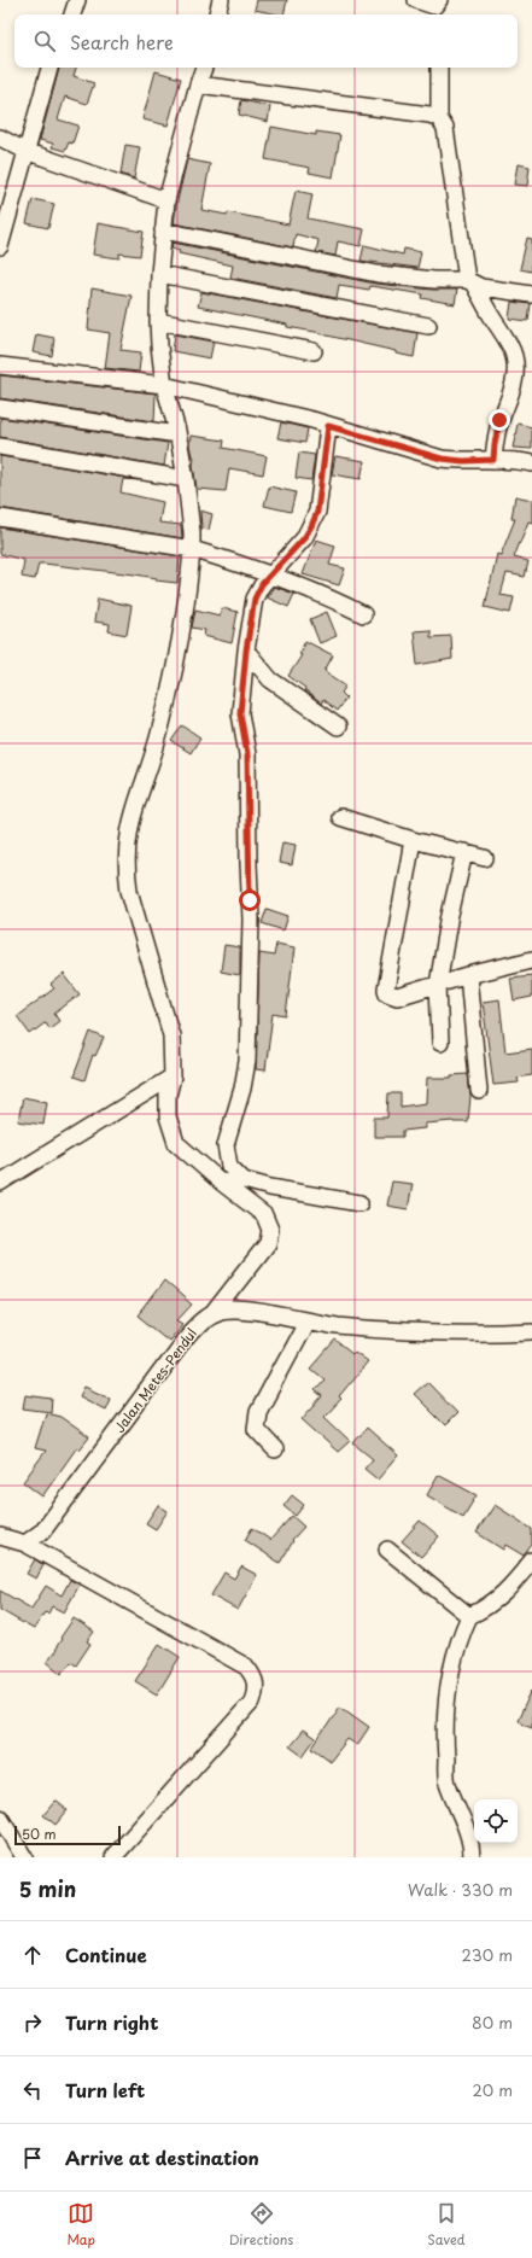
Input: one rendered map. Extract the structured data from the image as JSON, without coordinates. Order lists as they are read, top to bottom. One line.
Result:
{"streets":{"street":["Jalan Metes-Pendul"]},"scale_bar":"50 m","page":{"search":"Search here","scale":"50 m","heading":["5 min","Walk · 330 m"],"list":[["Continue","230 m"],["Turn right","80 m"],["Turn left","20 m"],"Arrive at destination"],"nav":["Map","Directions","Saved"]}}
